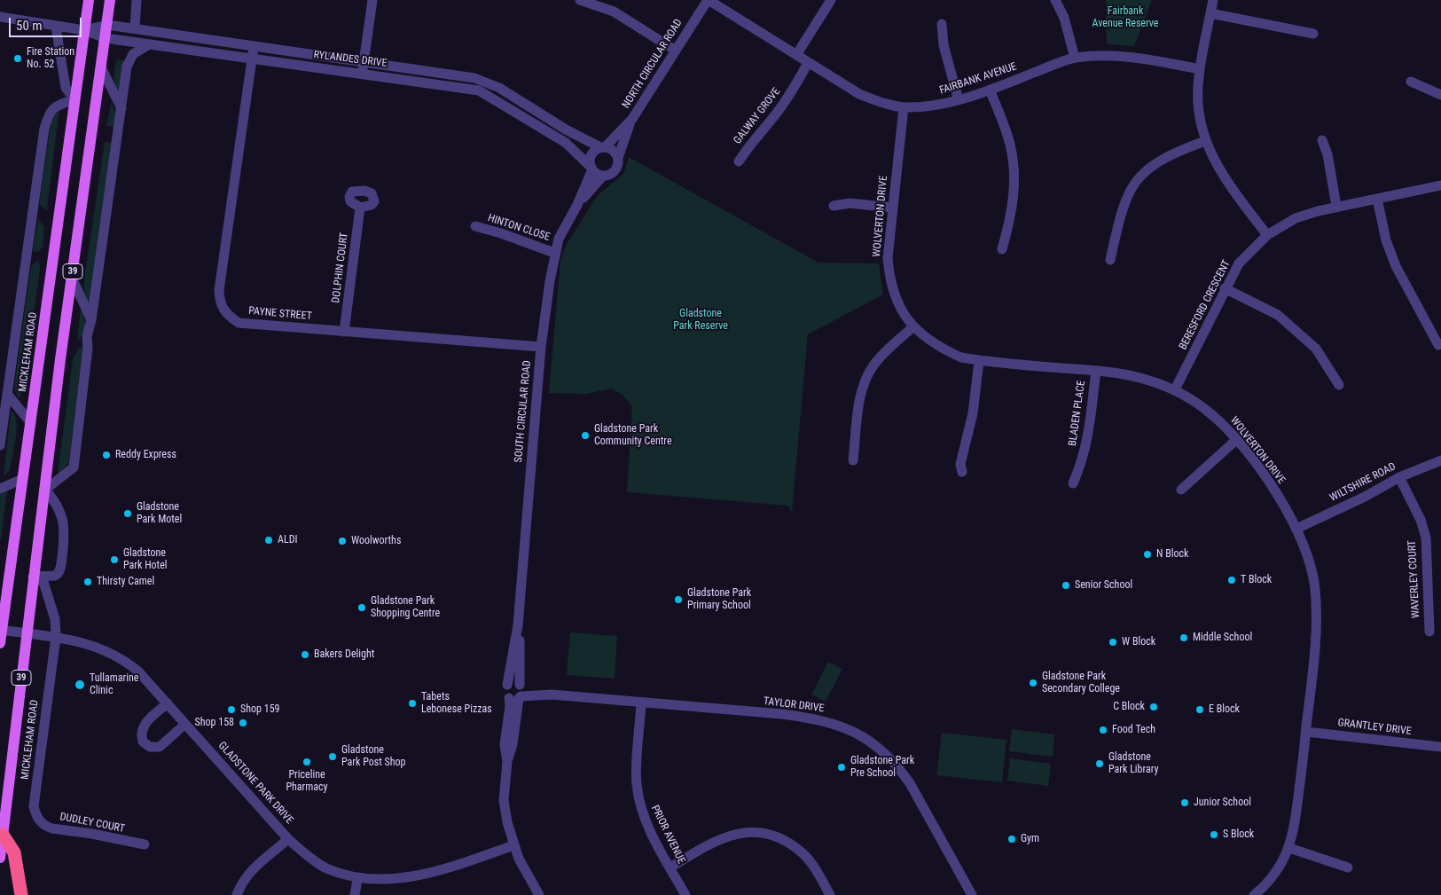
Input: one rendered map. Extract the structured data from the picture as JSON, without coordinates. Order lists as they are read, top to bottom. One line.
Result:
{"streets":{"main road":["39","MICKLEHAM ROAD"],"street":["RYLANDES DRIVE","NORTH CIRCULAR ROAD","FAIRBANK AVENUE","GALWAY GROVE","WOLVERTON DRIVE","HINTON CLOSE","DOLPHIN COURT","BERESFORD CRESCENT","PAYNE STREET","SOUTH CIRCULAR ROAD","BLADEN PLACE","WILTSHIRE ROAD","WAVERLEY COURT","TAYLOR DRIVE","GRANTLEY DRIVE","GLADSTONE PARK DRIVE","DUDLEY COURT","PRIOR AVENUE"]},"crossings":[["RYLANDES DRIVE","NORTH CIRCULAR ROAD"],["RYLANDES DRIVE","PAYNE STREET"],["RYLANDES DRIVE","MICKLEHAM ROAD"],["RYLANDES DRIVE","SOUTH CIRCULAR ROAD"],["NORTH CIRCULAR ROAD","FAIRBANK AVENUE"],["NORTH CIRCULAR ROAD","SOUTH CIRCULAR ROAD"],["FAIRBANK AVENUE","GALWAY GROVE"],["FAIRBANK AVENUE","WOLVERTON DRIVE"],["WOLVERTON DRIVE","BERESFORD CRESCENT"],["WOLVERTON DRIVE","BLADEN PLACE"],["WOLVERTON DRIVE","WILTSHIRE ROAD"],["WOLVERTON DRIVE","GRANTLEY DRIVE"],["HINTON CLOSE","SOUTH CIRCULAR ROAD"],["DOLPHIN COURT","PAYNE STREET"],["PAYNE STREET","SOUTH CIRCULAR ROAD"],["MICKLEHAM ROAD","GLADSTONE PARK DRIVE"],["MICKLEHAM ROAD","DUDLEY COURT"],["SOUTH CIRCULAR ROAD","TAYLOR DRIVE"],["SOUTH CIRCULAR ROAD","GLADSTONE PARK DRIVE"],["WILTSHIRE ROAD","WAVERLEY COURT"],["TAYLOR DRIVE","PRIOR AVENUE"]],"parks":["Fairbank Avenue Reserve","Gladstone Park Reserve"],"places":["Fire Station No. 52","Gladstone Park Community Centre","Reddy Express","Gladstone Park Motel","ALDI","Woolworths","N Block","Gladstone Park Hotel","T Block","Thirsty Camel","Senior School","Gladstone Park Primary School","Gladstone Park Shopping Centre","Middle School","W Block","Bakers Delight","Gladstone Park Secondary College","Tullamarine Clinic","Tabets Lebonese Pizzas","C Block","Shop 159","E Block","Shop 158","Food Tech","Gladstone Park Post Shop","Priceline Pharmacy","Gladstone Park Library","Gladstone Park Pre School","Junior School","S Block","Gym"],"scale_bar":"50 m"}
